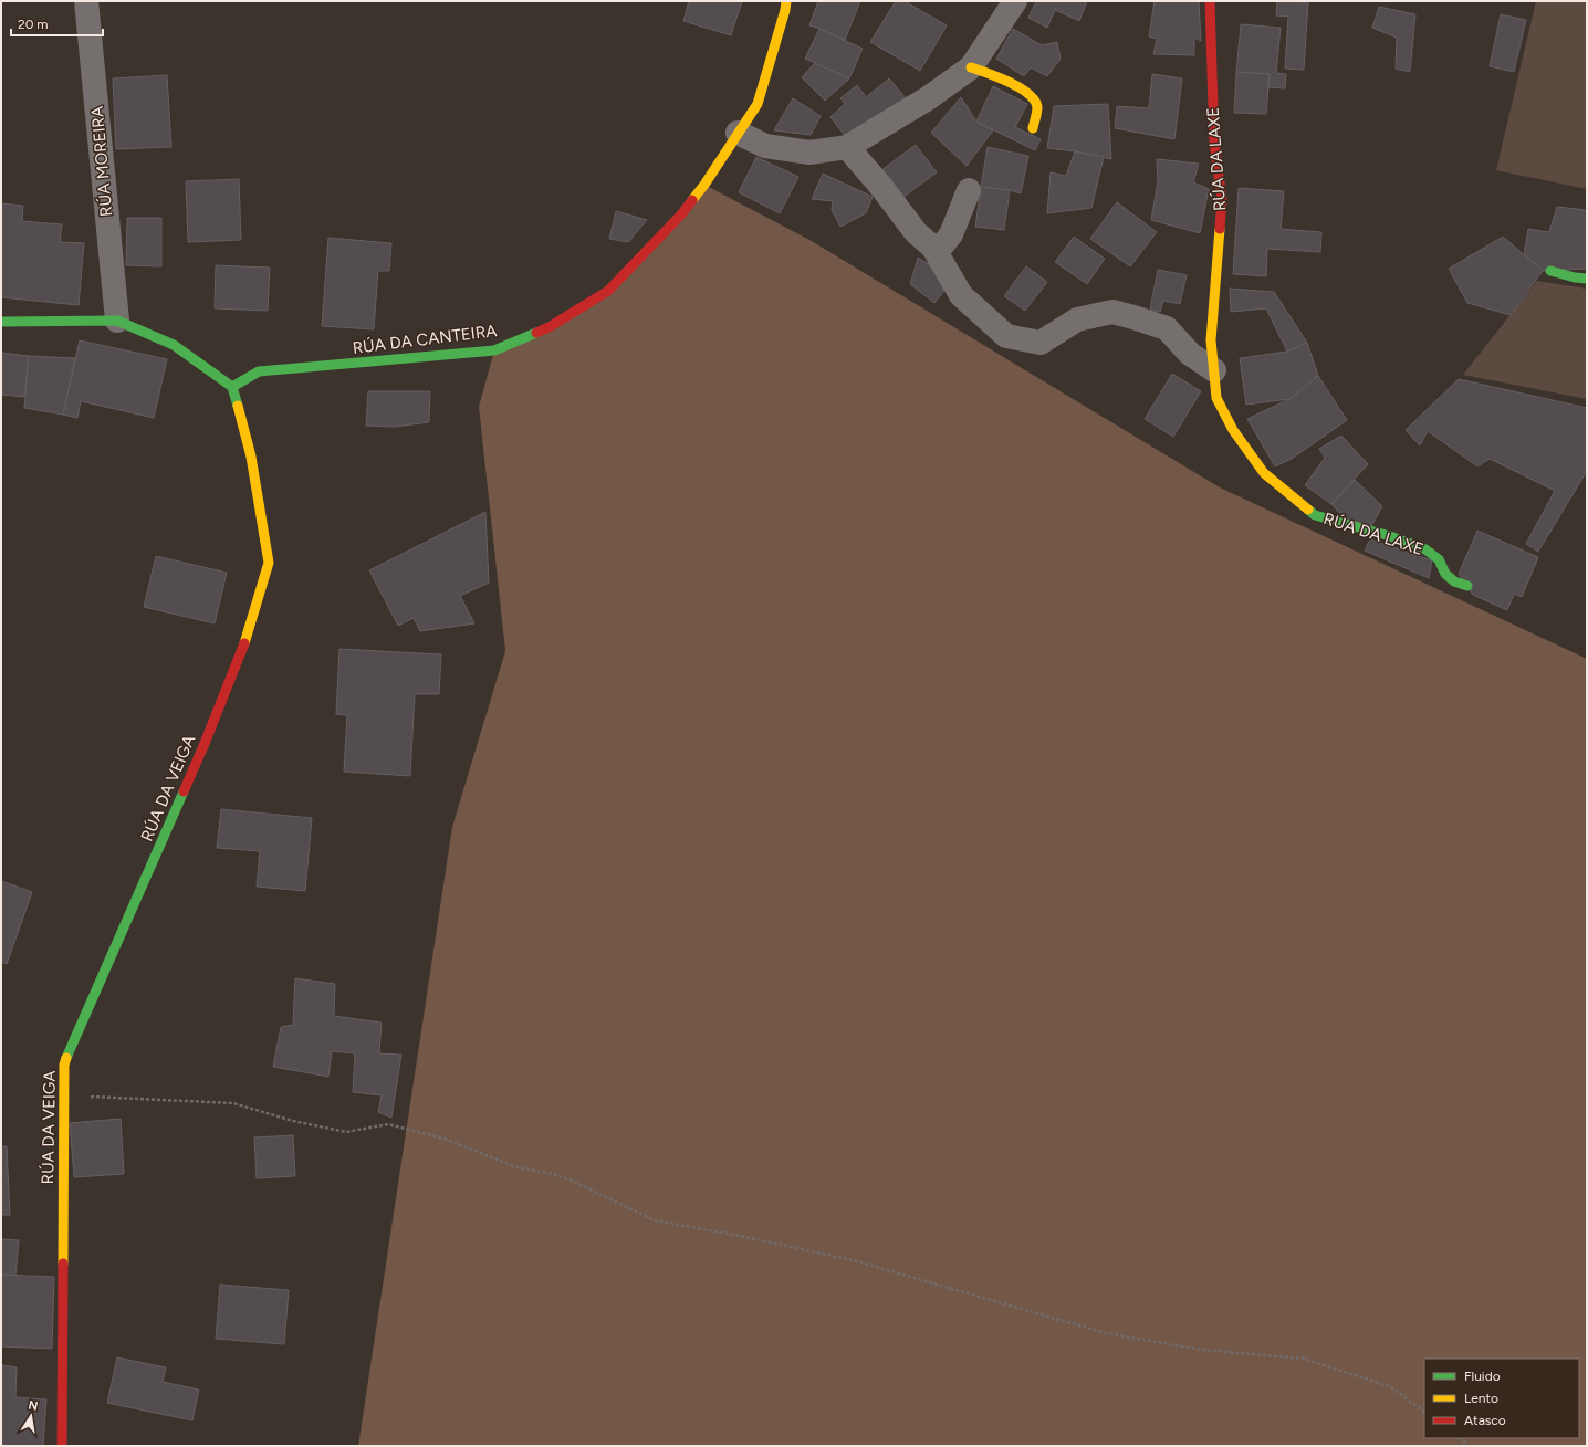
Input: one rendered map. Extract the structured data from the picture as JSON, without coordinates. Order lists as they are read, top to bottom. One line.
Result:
{"streets":{"street":["RÚA DA LAXE","RÚA MOREIRA","RÚA DA CANTEIRA","RÚA DA VEIGA"]},"crossings":[["RÚA DA CANTEIRA","RÚA DA VEIGA"]],"legend":["Fluido","Lento","Atasco"],"scale_bar":"20 m","north":"top"}
